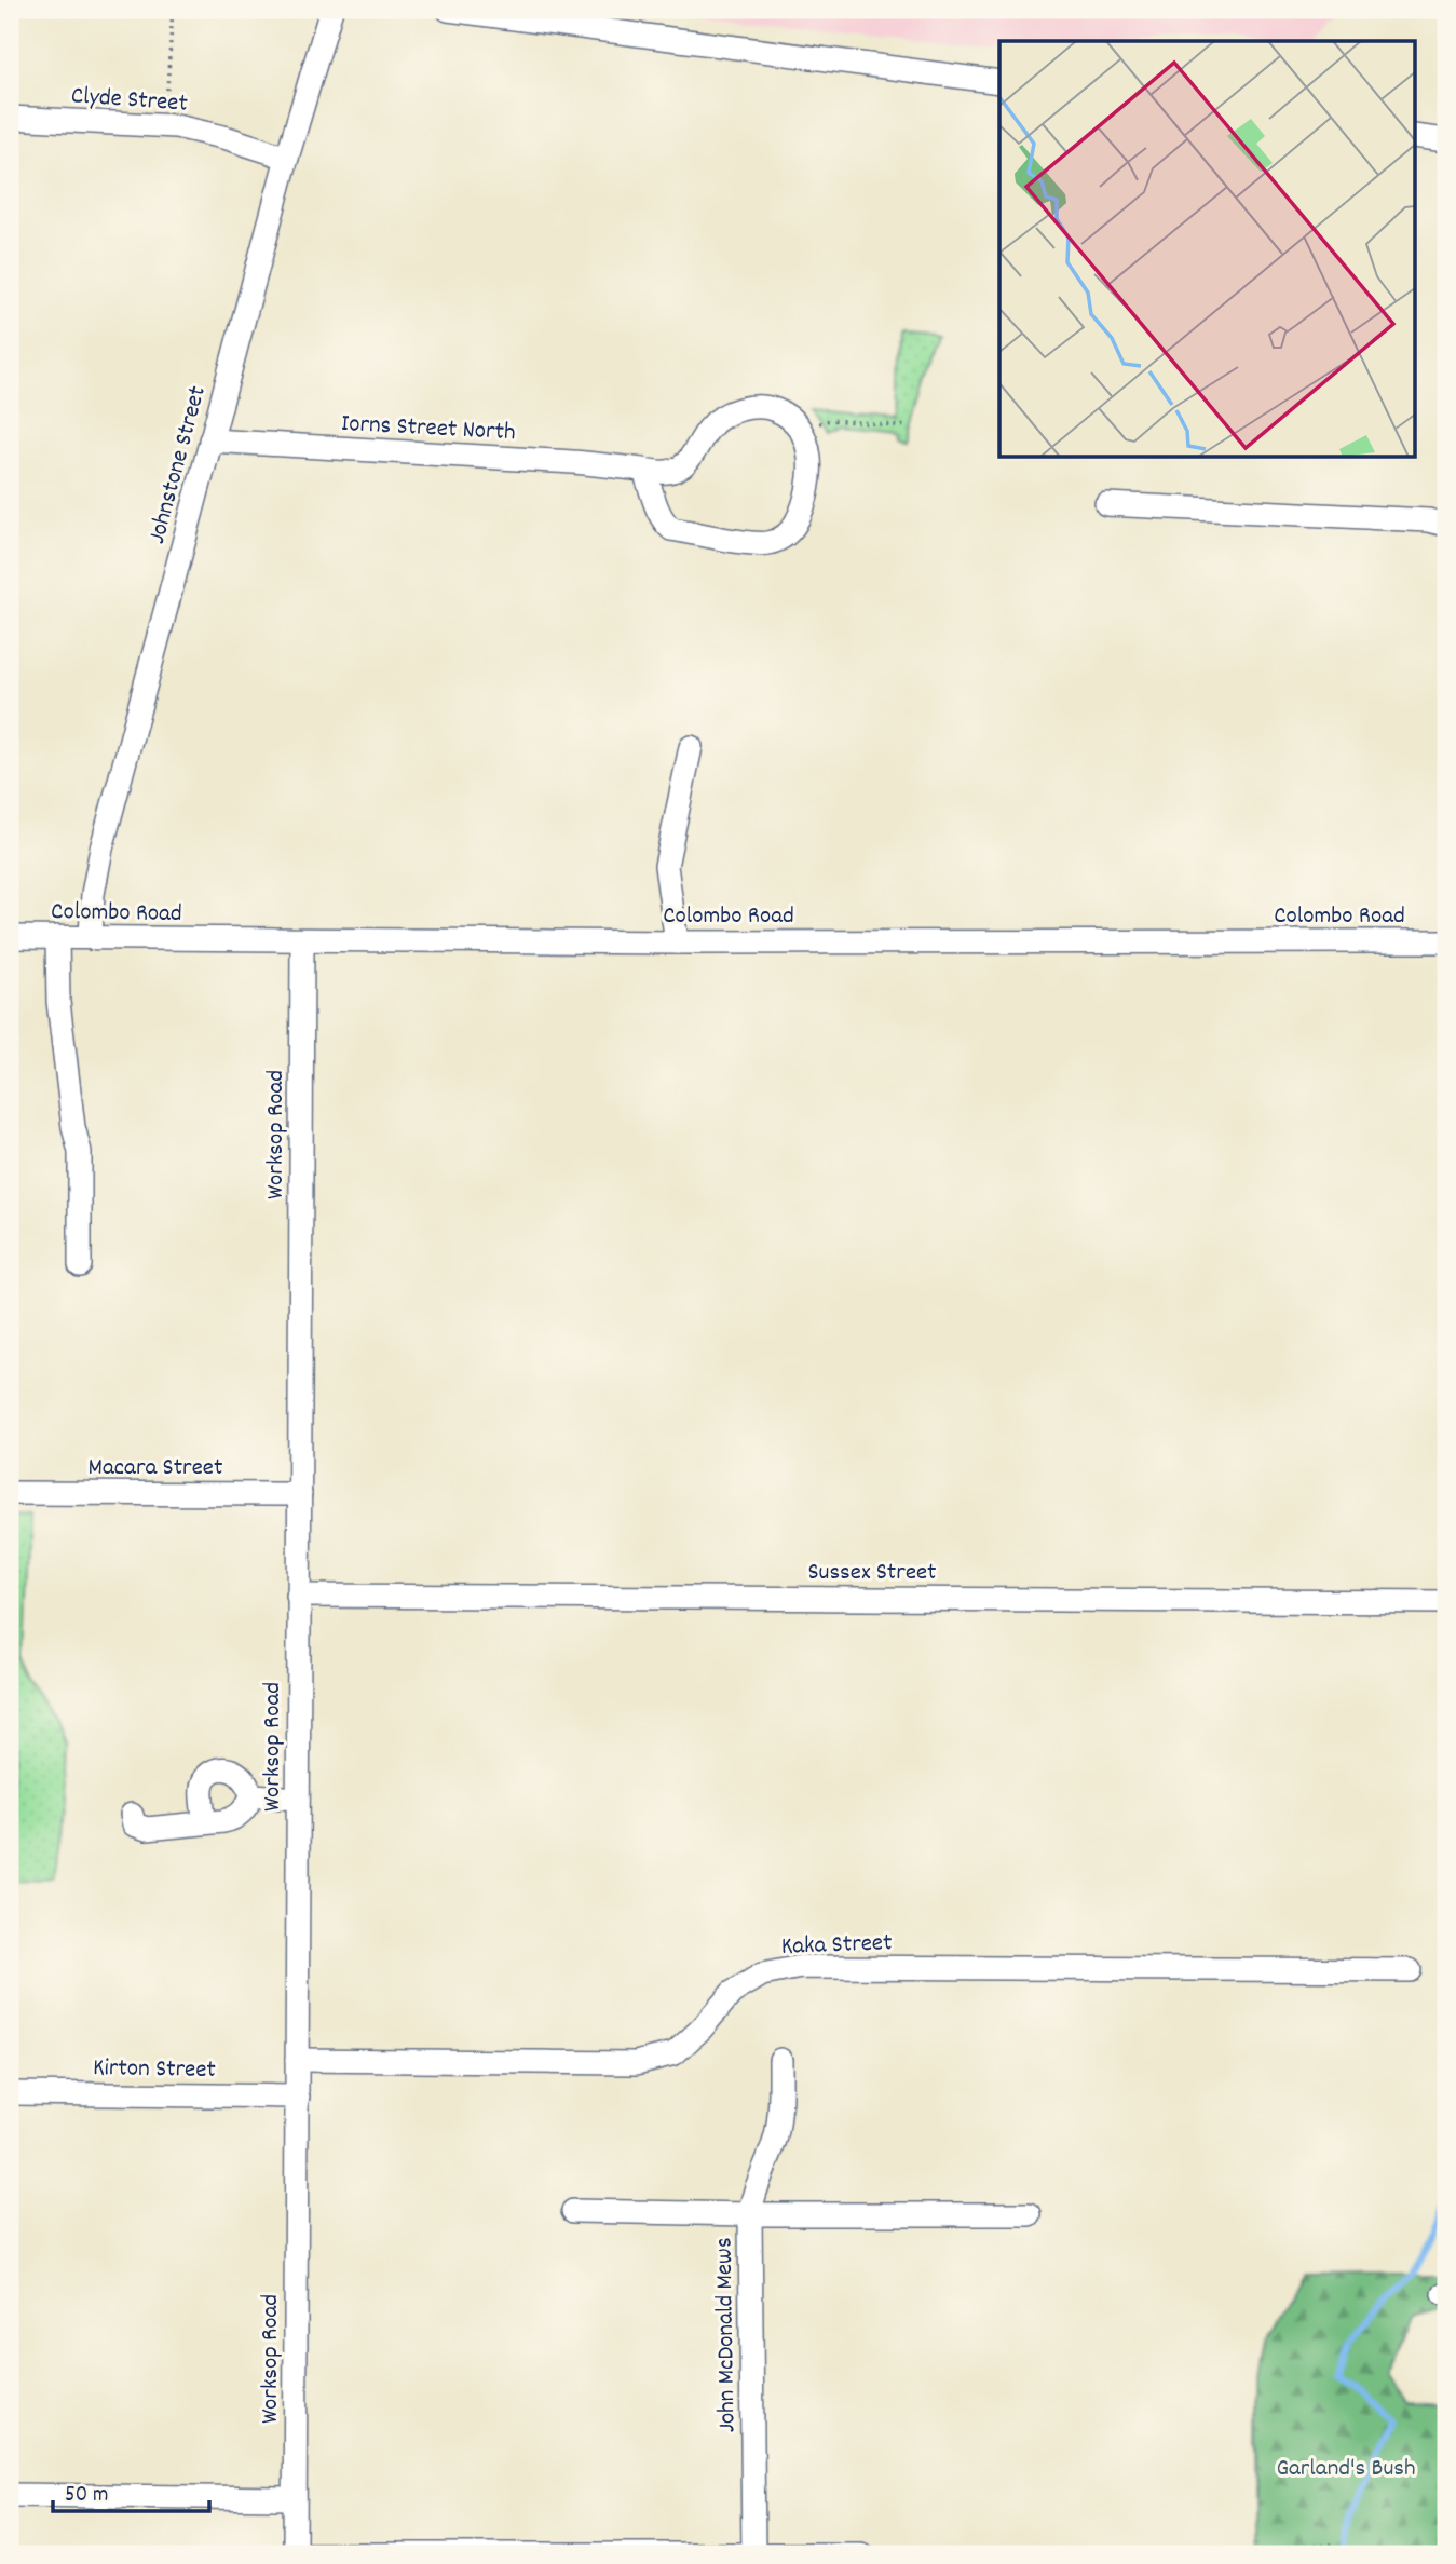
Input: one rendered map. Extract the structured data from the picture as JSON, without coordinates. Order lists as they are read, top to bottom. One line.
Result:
{"streets":{"street":["Clyde Street","Iorns Street North","Johnstone Street","Colombo Road","Worksop Road","Macara Street","Sussex Street","Kaka Street","Kirton Street","John McDonald Mews"]},"crossings":[["Clyde Street","Johnstone Street"],["Iorns Street North","Johnstone Street"],["Johnstone Street","Colombo Road"],["Colombo Road","Worksop Road"],["Worksop Road","Macara Street"],["Worksop Road","Sussex Street"],["Worksop Road","Kaka Street"],["Worksop Road","Kirton Street"]],"parks":["Garland's Bush"],"scale_bar":"50 m"}
